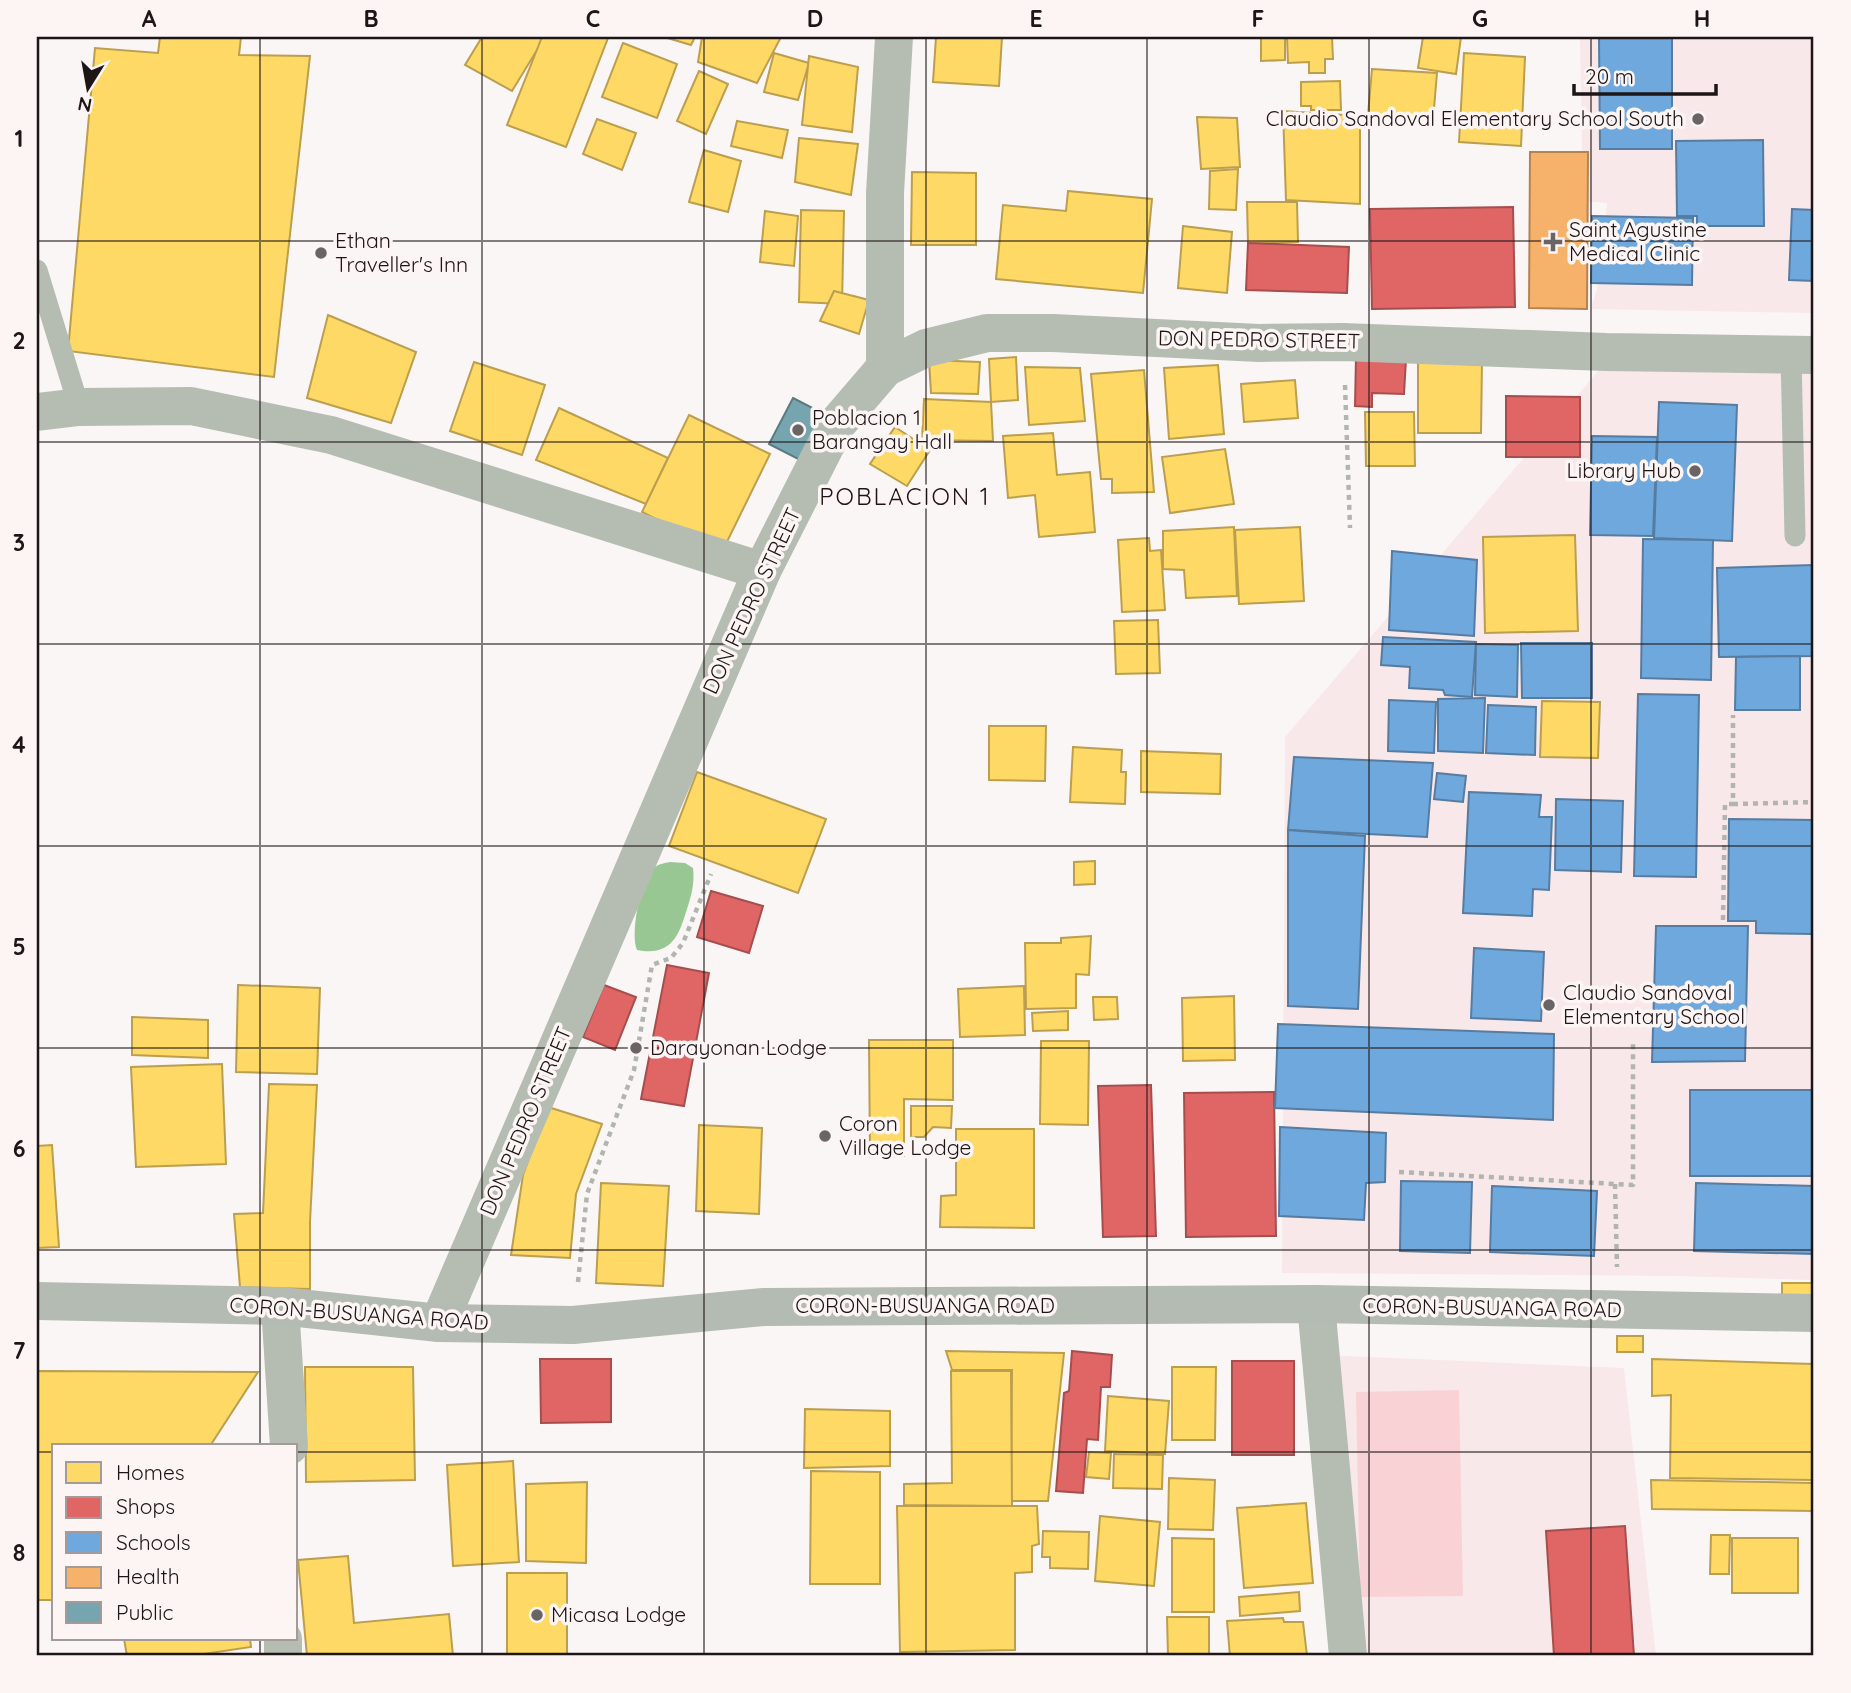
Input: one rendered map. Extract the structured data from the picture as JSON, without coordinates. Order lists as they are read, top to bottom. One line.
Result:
{"streets":{"main road":["CORON-BUSUANGA ROAD"],"street":["DON PEDRO STREET"]},"crossings":[["DON PEDRO STREET","CORON-BUSUANGA ROAD"]],"districts":["POBLACION 1"],"places":{"other":["Claudio Sandoval Elementary School South","Ethan Traveller's Inn","Poblacion 1 Barangay Hall","Library Hub","Claudio Sandoval Elementary School","Darayonan Lodge","Coron Village Lodge","Micasa Lodge"],"health":["Saint Agustine Medical Clinic"]},"legend":["Homes","Shops","Schools","Health","Public"],"scale_bar":"20 m","north":"bottom","grid":{"columns":["A","B","C","D","E","F","G","H"],"rows":["1","2","3","4","5","6","7","8"]}}
